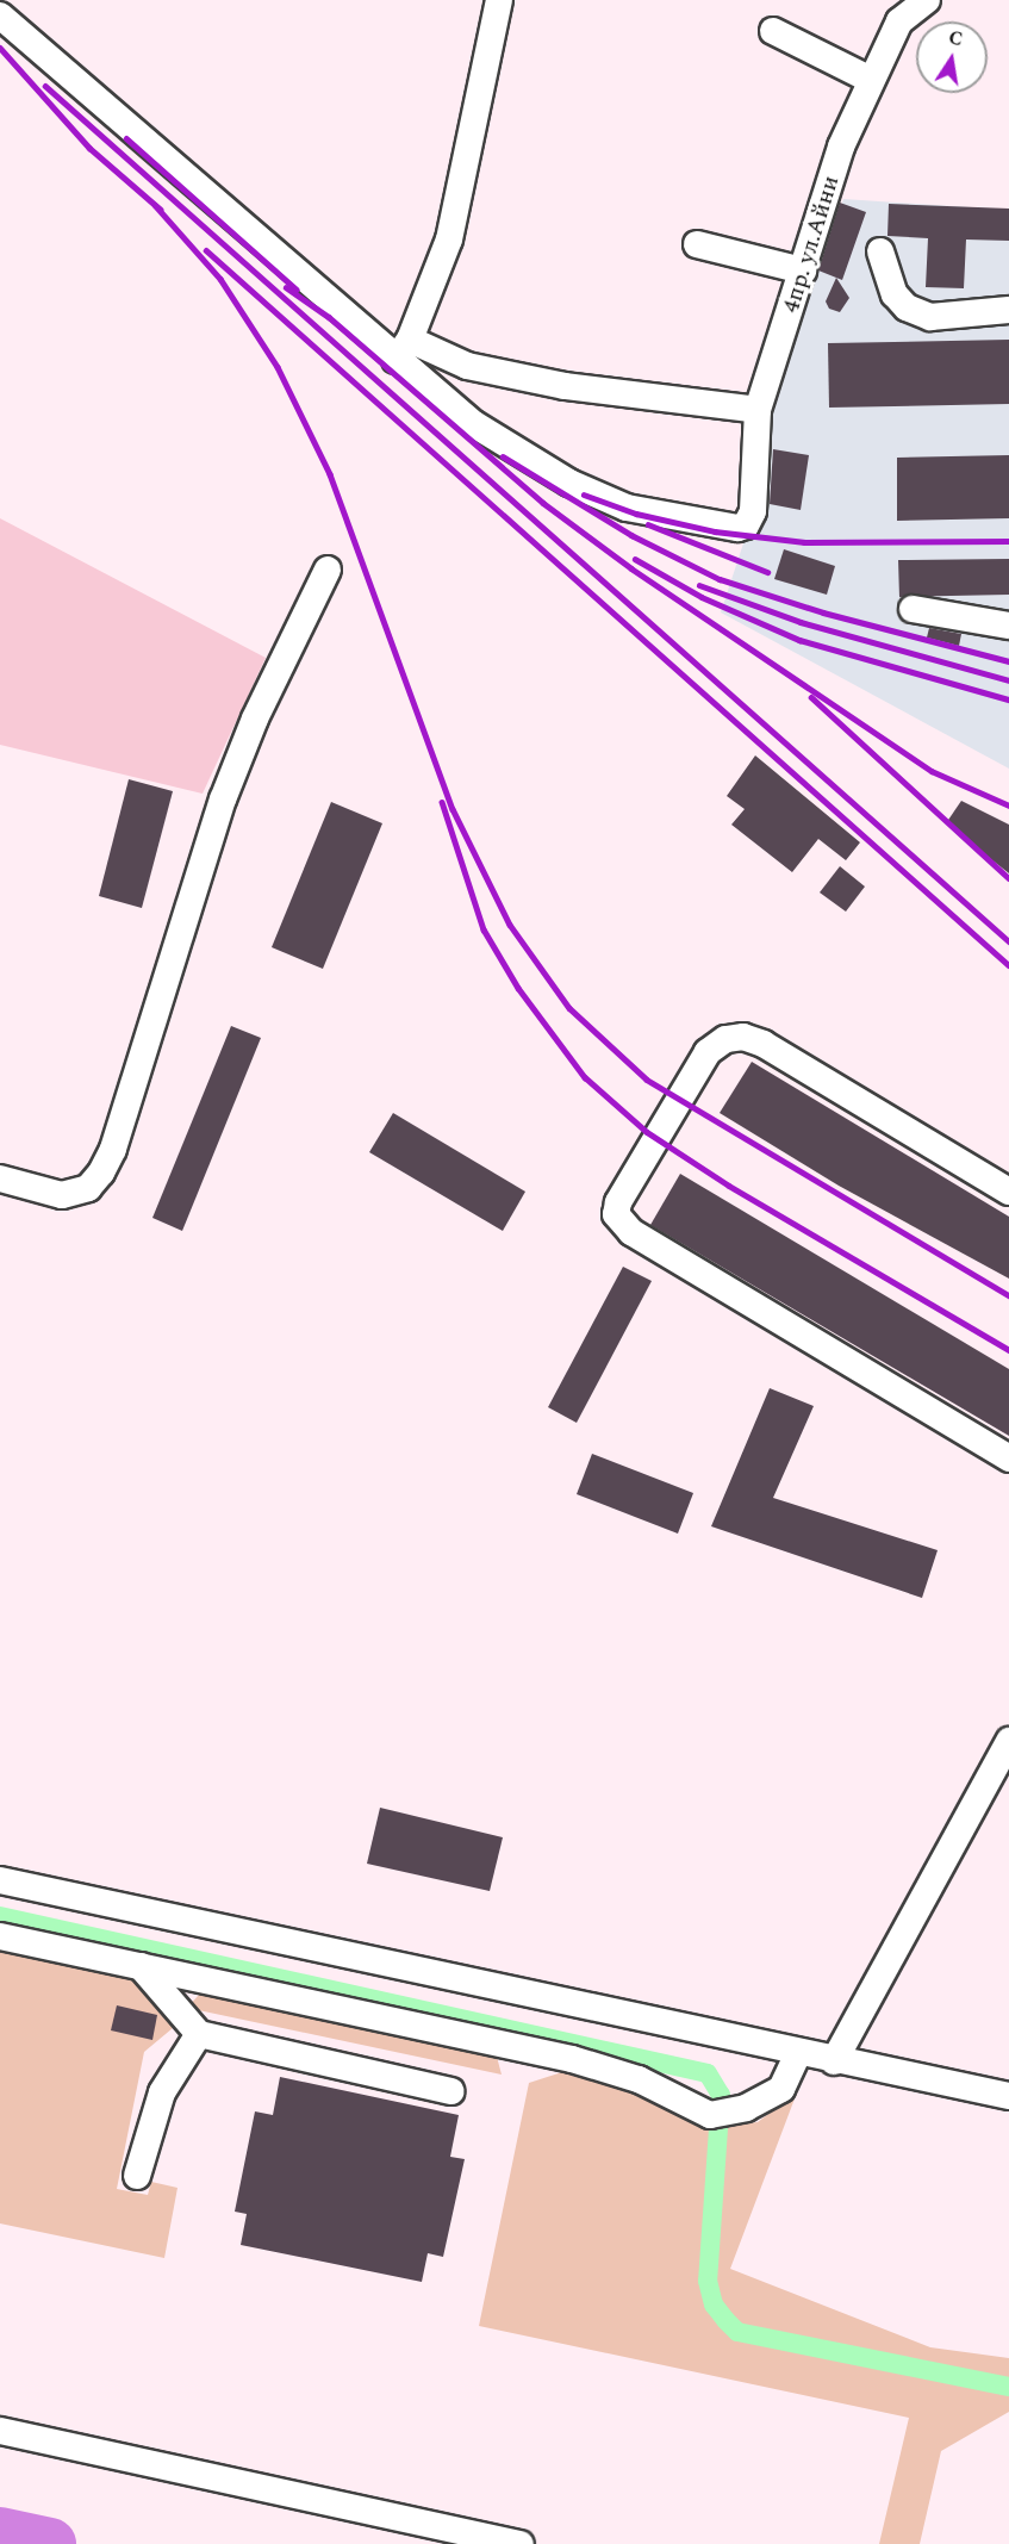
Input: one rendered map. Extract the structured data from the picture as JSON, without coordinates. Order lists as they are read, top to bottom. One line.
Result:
{"streets":{"street":["4пр. ул.Айни"]},"north":"top"}
